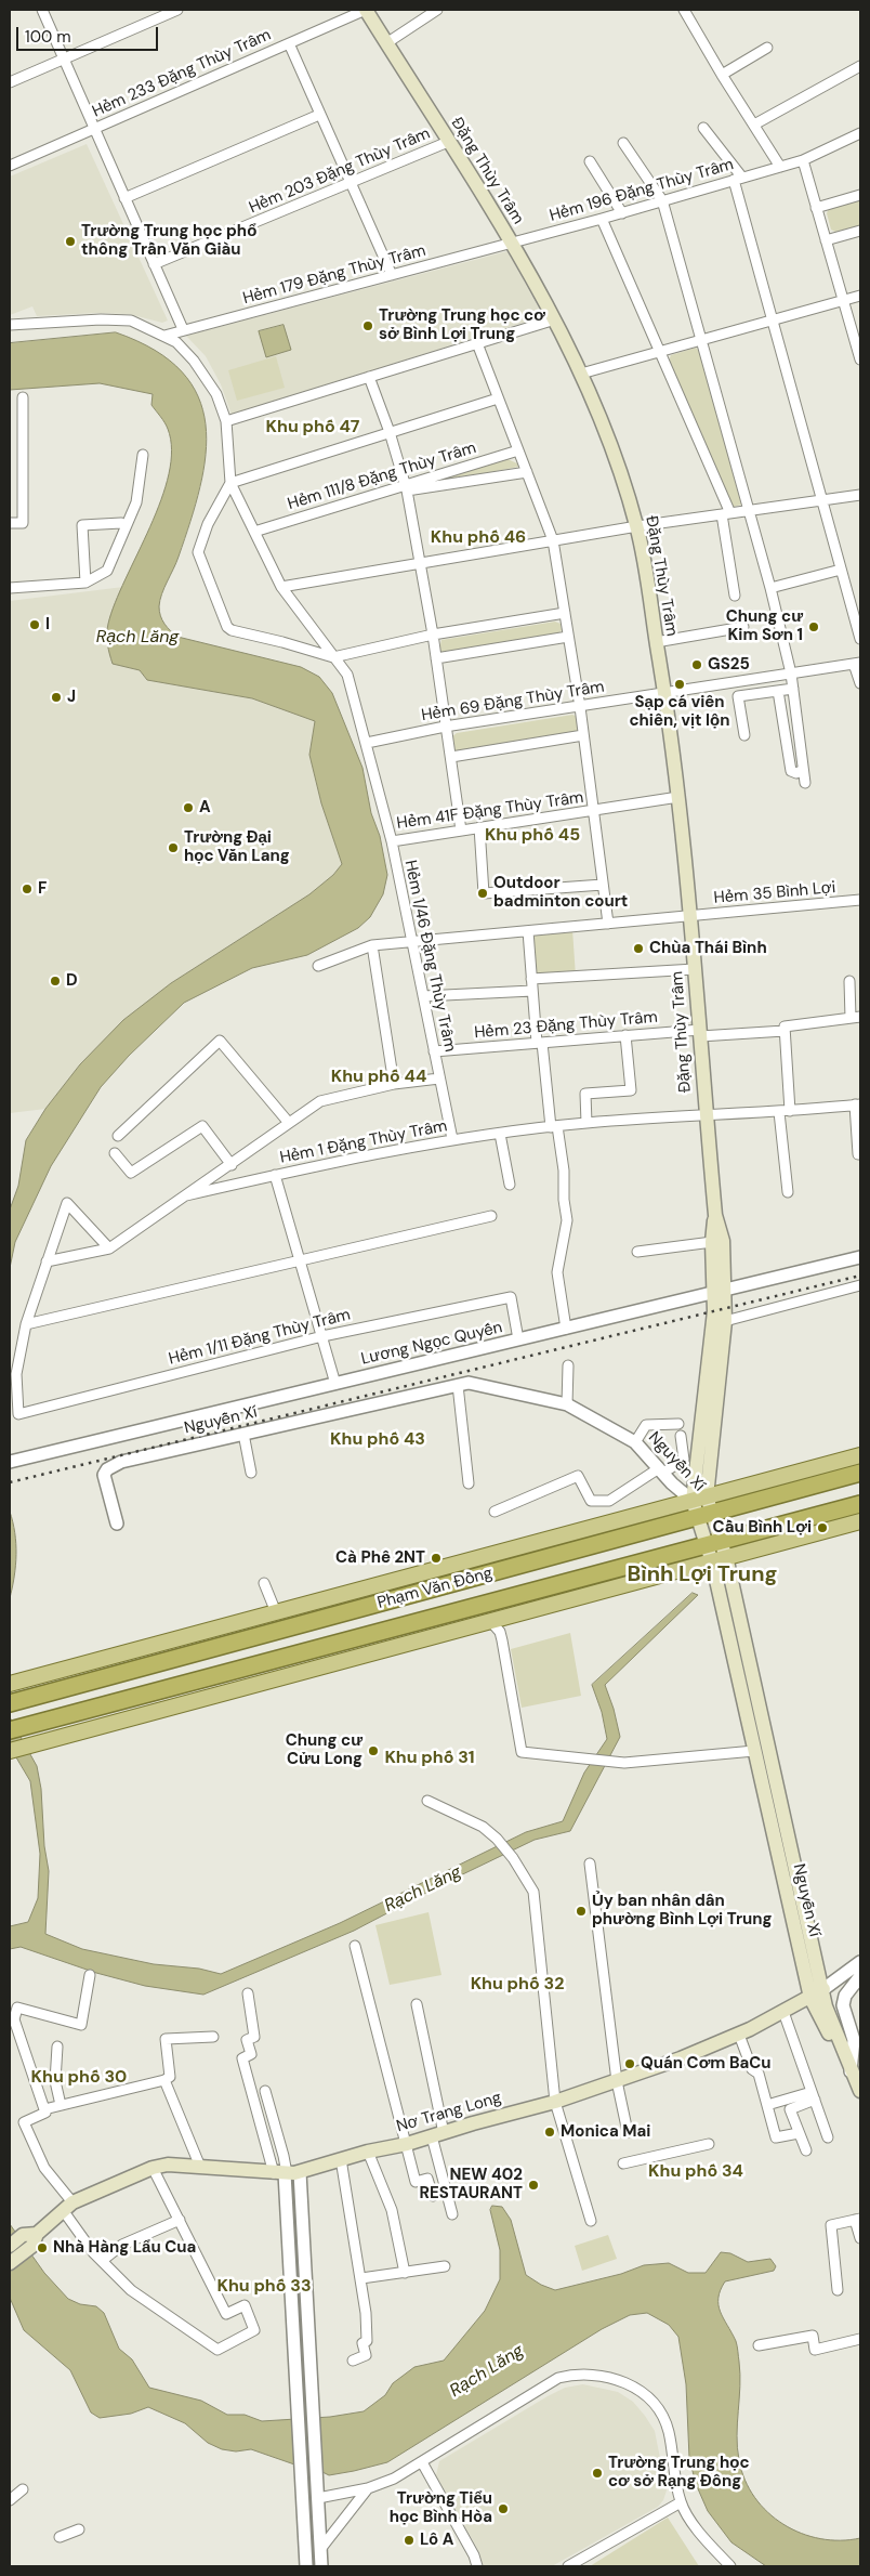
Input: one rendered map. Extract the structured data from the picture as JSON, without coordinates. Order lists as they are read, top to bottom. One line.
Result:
{"streets":{"highway":["Phạm Văn Đồng"],"main road":["Đặng Thùy Trâm","Nguyễn Xí","Nơ Trang Long"],"street":["Hẻm 233 Đặng Thùy Trâm","Hẻm 203 Đặng Thùy Trâm","Hẻm 196 Đặng Thùy Trâm","Hẻm 179 Đặng Thùy Trâm","Hẻm 111/8 Đặng Thùy Trâm","Hẻm 69 Đặng Thùy Trâm","Hẻm 41F Đặng Thùy Trâm","Hẻm 35 Bình Lợi","Hẻm 1/46 Đặng Thùy Trâm","Hẻm 23 Đặng Thùy Trâm","Hẻm 1 Đặng Thùy Trâm","Hẻm 1/11 Đặng Thùy Trâm","Lương Ngọc Quyến"]},"crossings":[["Hẻm 233 Đặng Thùy Trâm","Đặng Thùy Trâm"],["Hẻm 203 Đặng Thùy Trâm","Đặng Thùy Trâm"],["Đặng Thùy Trâm","Hẻm 196 Đặng Thùy Trâm"],["Đặng Thùy Trâm","Hẻm 179 Đặng Thùy Trâm"],["Đặng Thùy Trâm","Hẻm 69 Đặng Thùy Trâm"],["Đặng Thùy Trâm","Hẻm 41F Đặng Thùy Trâm"],["Đặng Thùy Trâm","Hẻm 35 Bình Lợi"],["Đặng Thùy Trâm","Hẻm 23 Đặng Thùy Trâm"],["Đặng Thùy Trâm","Hẻm 1 Đặng Thùy Trâm"],["Đặng Thùy Trâm","Lương Ngọc Quyến"],["Đặng Thùy Trâm","Nguyễn Xí"],["Đặng Thùy Trâm","Phạm Văn Đồng"],["Hẻm 196 Đặng Thùy Trâm","Hẻm 179 Đặng Thùy Trâm"],["Hẻm 111/8 Đặng Thùy Trâm","Hẻm 41F Đặng Thùy Trâm"],["Hẻm 69 Đặng Thùy Trâm","Hẻm 41F Đặng Thùy Trâm"],["Hẻm 41F Đặng Thùy Trâm","Hẻm 1/46 Đặng Thùy Trâm"],["Hẻm 35 Bình Lợi","Hẻm 1/46 Đặng Thùy Trâm"],["Hẻm 1/46 Đặng Thùy Trâm","Hẻm 23 Đặng Thùy Trâm"],["Hẻm 1/46 Đặng Thùy Trâm","Hẻm 1 Đặng Thùy Trâm"],["Hẻm 1/11 Đặng Thùy Trâm","Lương Ngọc Quyến"],["Nguyễn Xí","Phạm Văn Đồng"],["Nguyễn Xí","Nơ Trang Long"]],"districts":["Khu phố 47","Khu phố 46","Khu phố 45","Khu phố 44","Khu phố 43","Bình Lợi Trung","Khu phố 31","Khu phố 32","Khu phố 30","Khu phố 34","Khu phố 33"],"water":["Rạch Lăng"],"places":["Trường Trung học phổ thông Trần Văn Giàu","Trường Trung học cơ sở Bình Lợi Trung","I","Chung cư Kim Sơn 1","GS25","Sạp cá viên chiên, vịt lộn","J","A","Trường Đại học Văn Lang","F","Outdoor badminton court","Chùa Thái Bình","D","Cầu Bình Lợi","Cà Phê 2NT","Chung cư Cửu Long","Ủy ban nhân dân phường Bình Lợi Trung","Quán Cơm BaCu","Monica Mai","NEW 402 RESTAURANT","Nhà Hàng Lẩu Cua","Trường Trung học cơ sở Rạng Đông","Trường Tiểu học Bình Hòa","Lô A"],"scale_bar":"100 m"}
